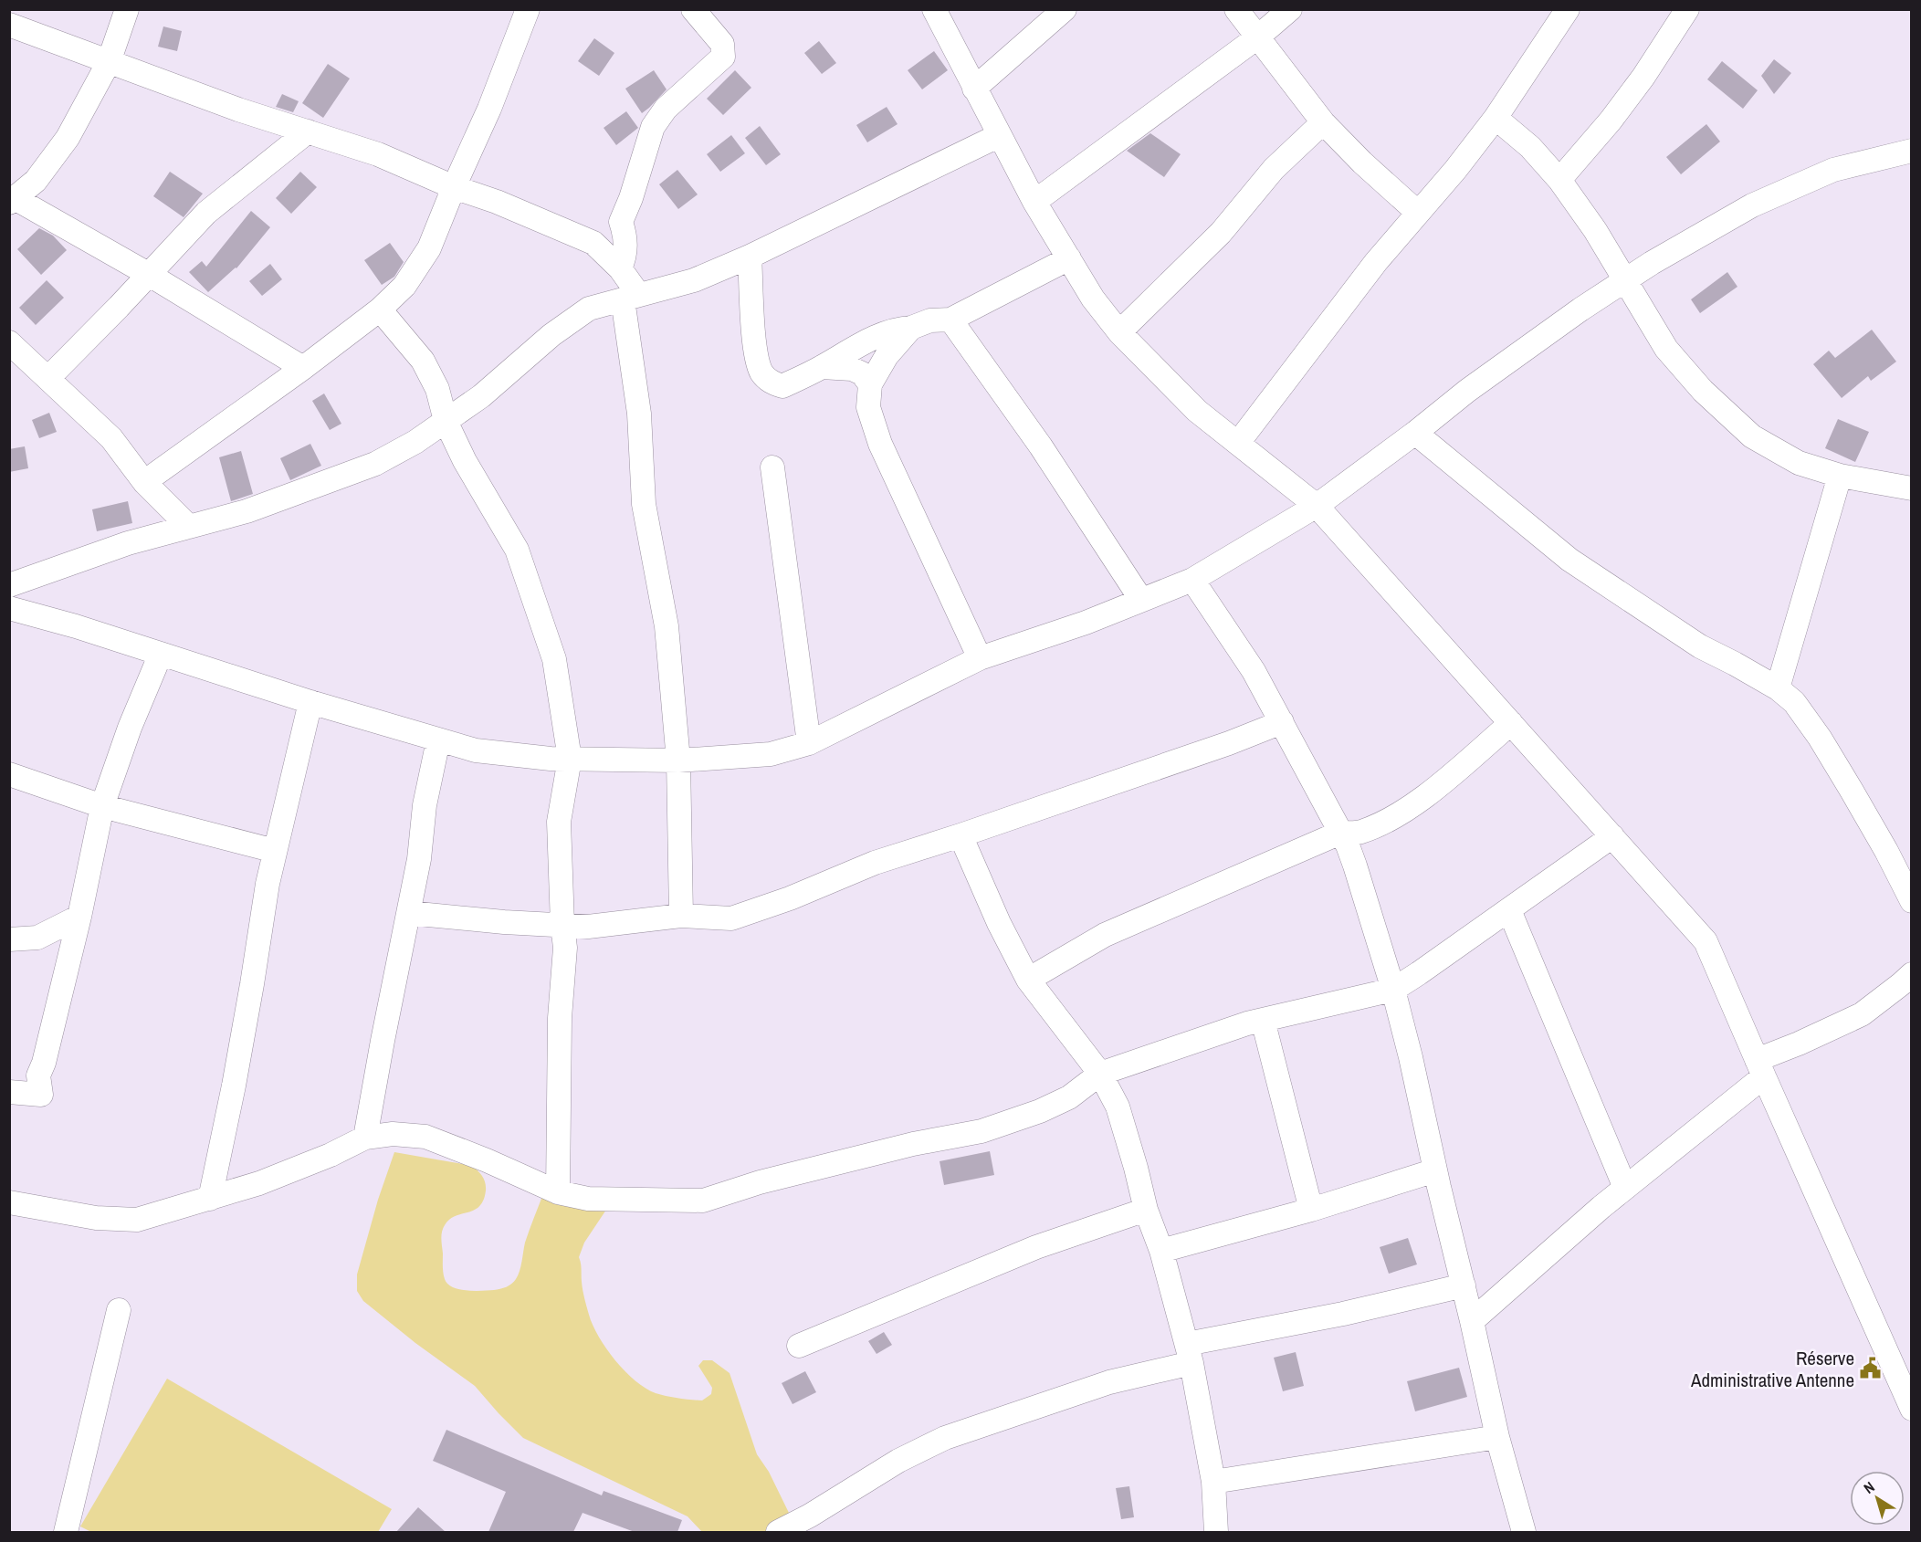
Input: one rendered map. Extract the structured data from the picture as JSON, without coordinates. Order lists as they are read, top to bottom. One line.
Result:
{"places":{"public building":["Réserve Administrative Antenne"]},"north":"top left"}
